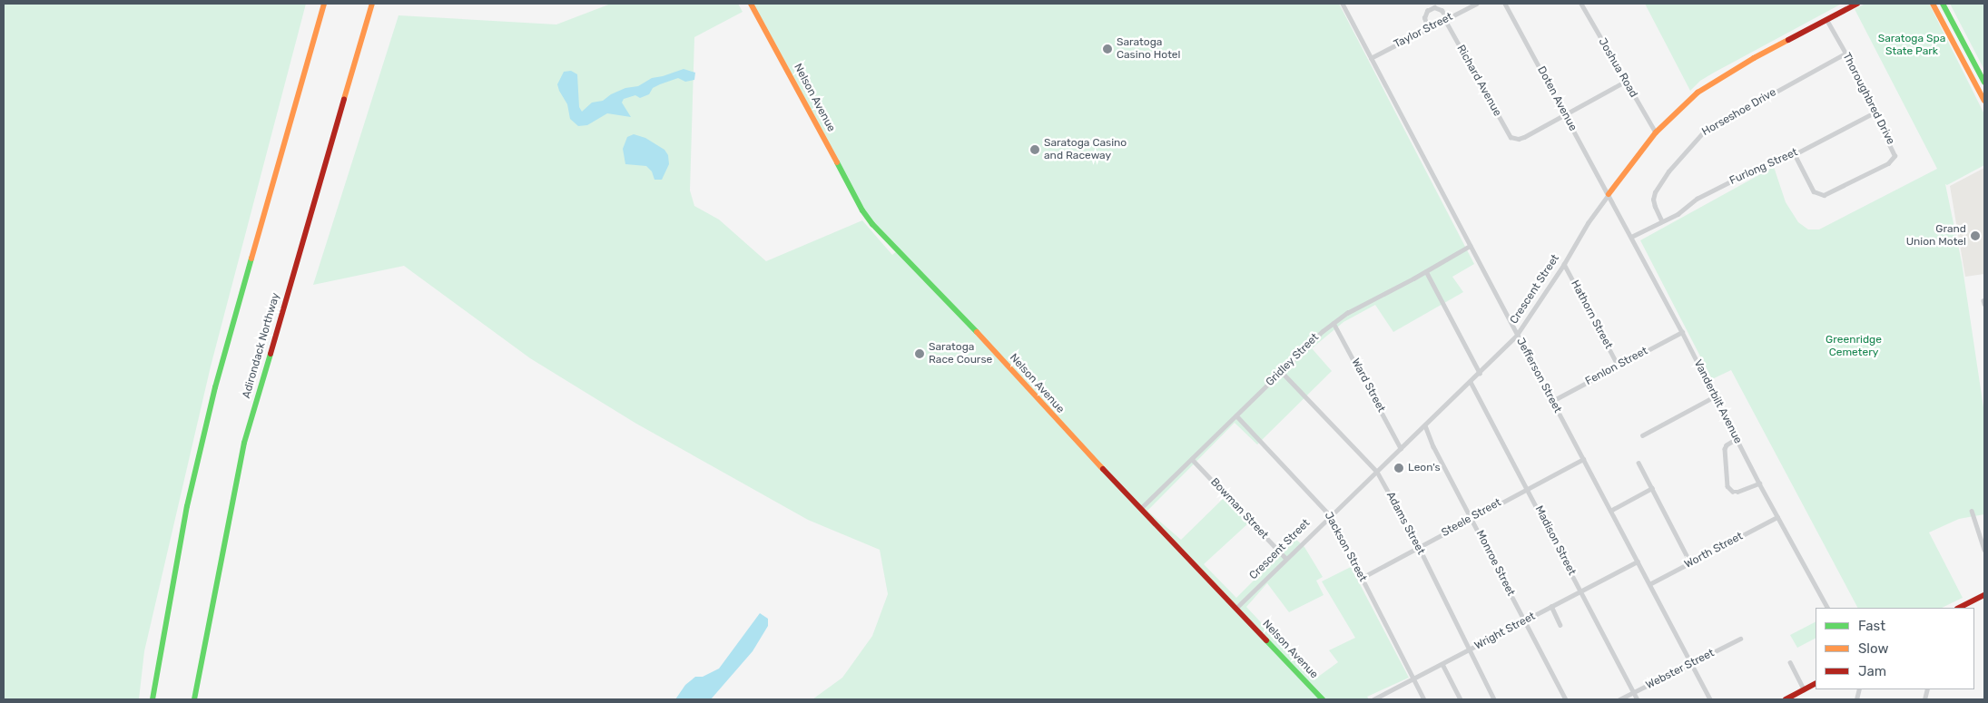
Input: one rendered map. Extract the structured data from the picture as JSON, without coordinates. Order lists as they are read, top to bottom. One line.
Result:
{"streets":{"main road":["Nelson Avenue","Crescent Street","Adirondack Northway"],"street":["Taylor Street","Joshua Road","Richard Avenue","Doten Avenue","Thoroughbred Drive","Horseshoe Drive","Furlong Street","Hathorn Street","Gridley Street","Fenlon Street","Jefferson Street","Ward Street","Vanderbilt Avenue","Bowman Street","Steele Street","Adams Street","Madison Street","Jackson Street","Worth Street","Monroe Street","Wright Street","Webster Street"]},"crossings":[["Taylor Street","Richard Avenue"],["Taylor Street","Jefferson Street"],["Joshua Road","Crescent Street"],["Richard Avenue","Doten Avenue"],["Nelson Avenue","Crescent Street"],["Nelson Avenue","Gridley Street"],["Doten Avenue","Crescent Street"],["Doten Avenue","Vanderbilt Avenue"],["Thoroughbred Drive","Horseshoe Drive"],["Thoroughbred Drive","Furlong Street"],["Thoroughbred Drive","Crescent Street"],["Horseshoe Drive","Furlong Street"],["Furlong Street","Vanderbilt Avenue"],["Crescent Street","Hathorn Street"],["Crescent Street","Jefferson Street"],["Crescent Street","Ward Street"],["Crescent Street","Vanderbilt Avenue"],["Crescent Street","Bowman Street"],["Crescent Street","Adams Street"],["Crescent Street","Madison Street"],["Crescent Street","Jackson Street"],["Crescent Street","Monroe Street"],["Hathorn Street","Fenlon Street"],["Gridley Street","Jefferson Street"],["Gridley Street","Ward Street"],["Gridley Street","Bowman Street"],["Gridley Street","Adams Street"],["Gridley Street","Jackson Street"],["Fenlon Street","Jefferson Street"],["Fenlon Street","Vanderbilt Avenue"],["Jefferson Street","Steele Street"],["Jefferson Street","Worth Street"],["Jefferson Street","Wright Street"],["Jefferson Street","Webster Street"],["Vanderbilt Avenue","Worth Street"],["Steele Street","Adams Street"],["Steele Street","Madison Street"],["Steele Street","Jackson Street"],["Steele Street","Monroe Street"],["Adams Street","Wright Street"],["Madison Street","Wright Street"],["Madison Street","Webster Street"],["Jackson Street","Wright Street"],["Monroe Street","Wright Street"]],"parks":["Saratoga Spa State Park","Greenridge Cemetery"],"places":["Saratoga Casino Hotel","Saratoga Casino and Raceway","Grand Union Motel","Saratoga Race Course","Leon's"],"legend":["Fast","Slow","Jam"]}
